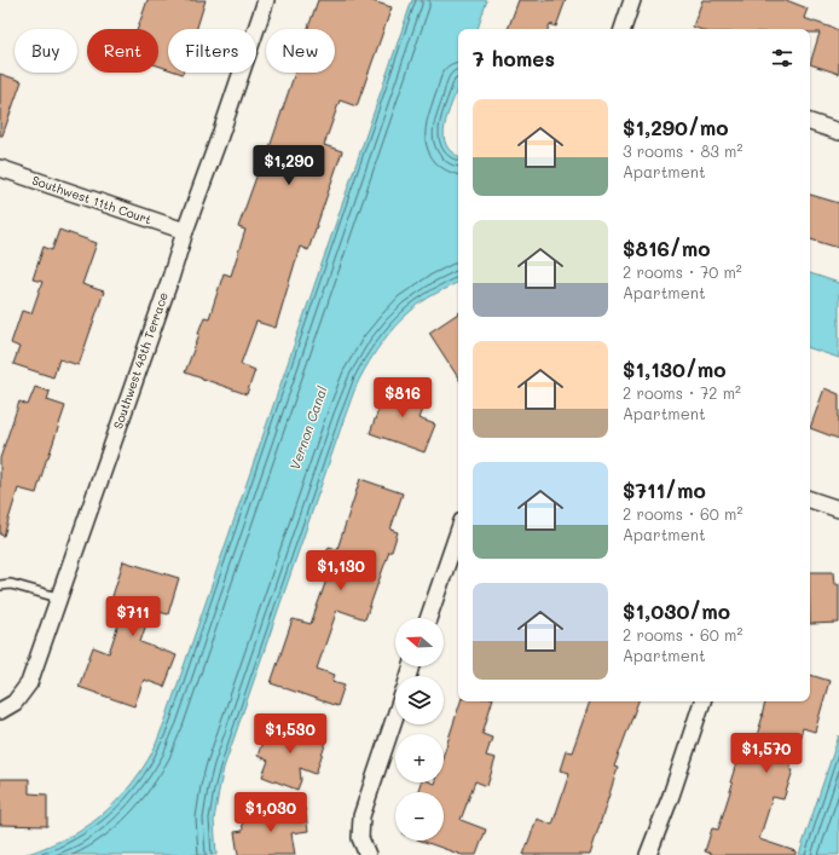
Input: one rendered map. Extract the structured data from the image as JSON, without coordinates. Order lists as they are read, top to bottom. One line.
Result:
{"streets":{"street":["Southwest 11th Court","Southwest 48th Terrace"]},"crossings":[["Southwest 11th Court","Southwest 48th Terrace"]],"water":["Vernon Canal"],"north":"left","page":{"chip":["Buy","Rent","Filters","New"],"heading":"7 homes","list":[{"name":"$1,290/mo","note":"3 rooms · 83 m² · Apartment"},{"name":"$816/mo","note":"2 rooms · 70 m² · Apartment"},{"name":"$1,130/mo","note":"2 rooms · 72 m² · Apartment"},{"name":"$711/mo","note":"2 rooms · 60 m² · Apartment"},{"name":"$1,030/mo","note":"2 rooms · 60 m² · Apartment"}],"price":["$1,290","$816","$1,130","$711","$1,530","$1,570","$1,030"],"map_buttons":["+","−"]}}
